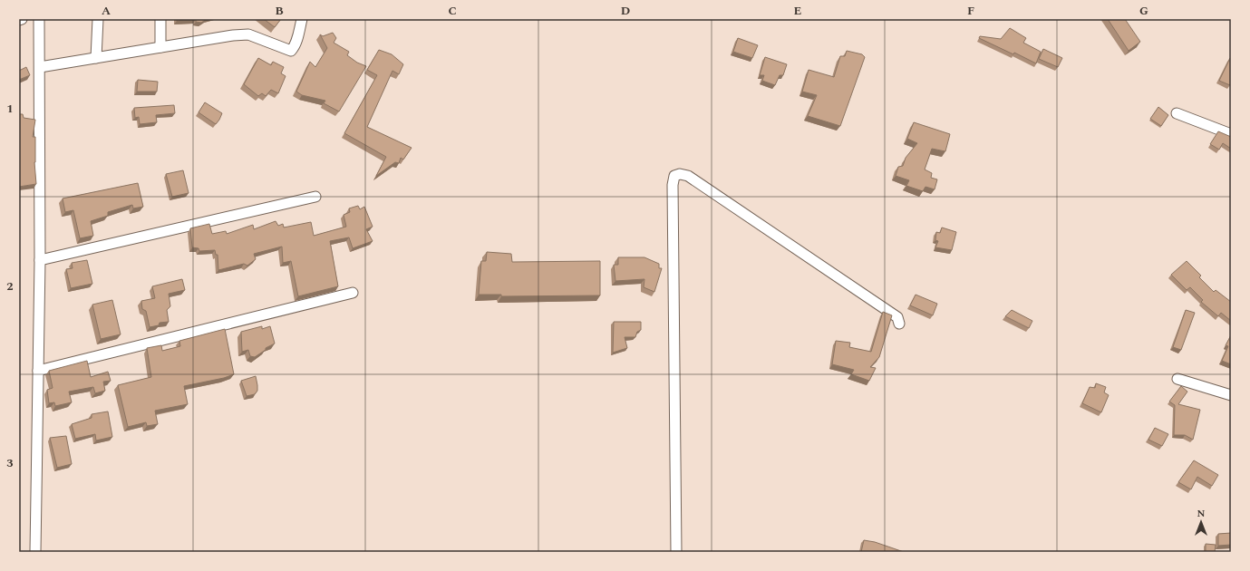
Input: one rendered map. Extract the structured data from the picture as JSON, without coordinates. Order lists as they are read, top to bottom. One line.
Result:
{"north":"top","grid":{"columns":["A","B","C","D","E","F","G"],"rows":["1","2","3"]}}
